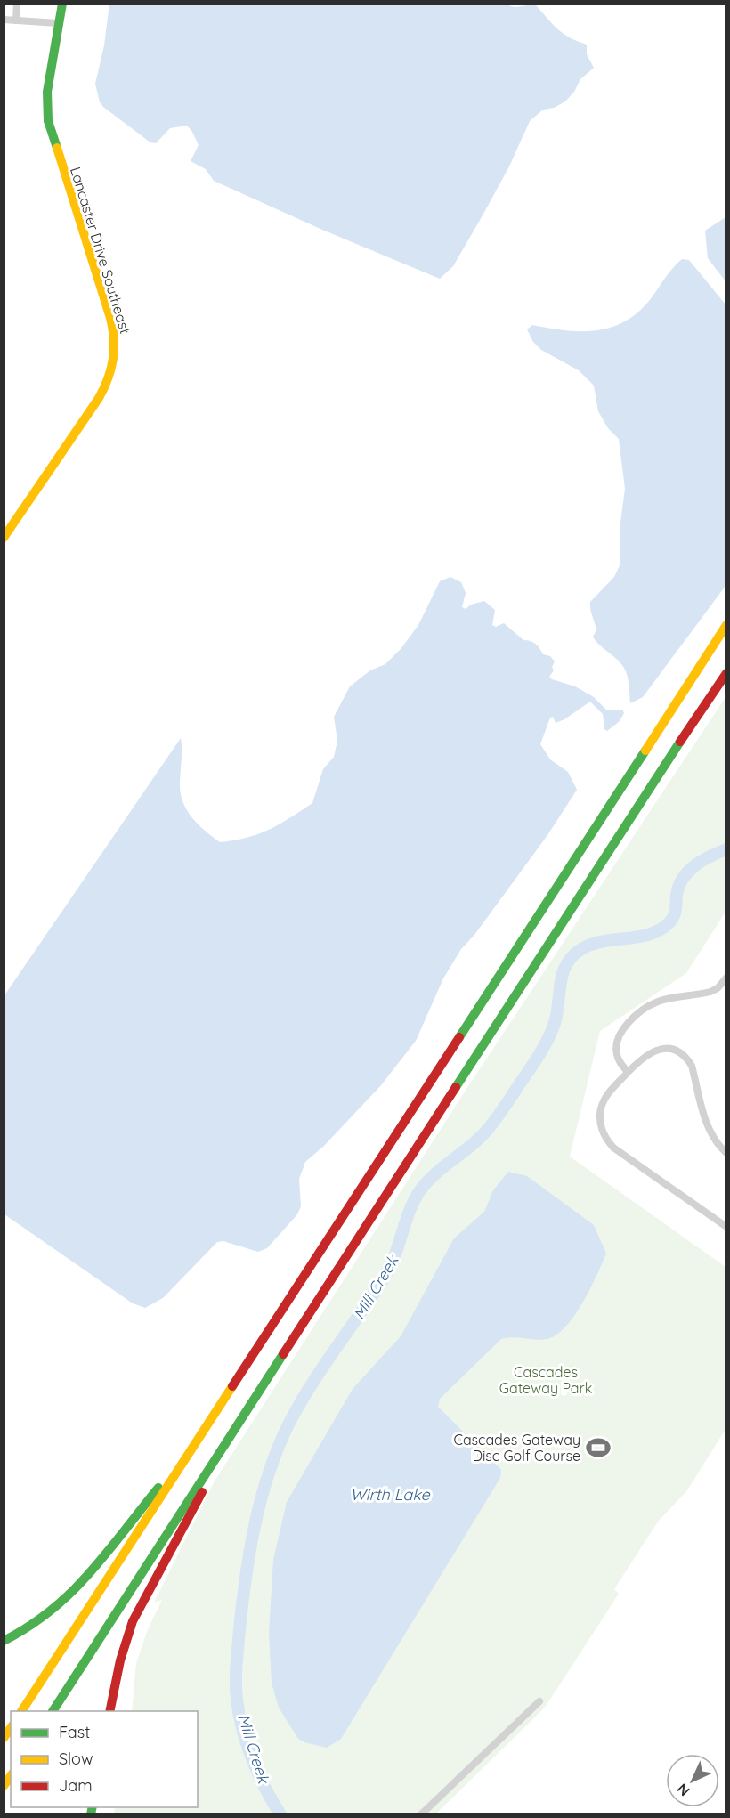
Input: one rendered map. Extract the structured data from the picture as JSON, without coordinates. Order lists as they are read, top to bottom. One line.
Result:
{"streets":{"main road":["Lancaster Drive Southeast"]},"water":["Mill Creek","Wirth Lake"],"parks":["Cascades Gateway Park"],"places":{"sports":["Cascades Gateway Disc Golf Course"]},"legend":["Fast","Slow","Jam"],"north":"bottom left"}
